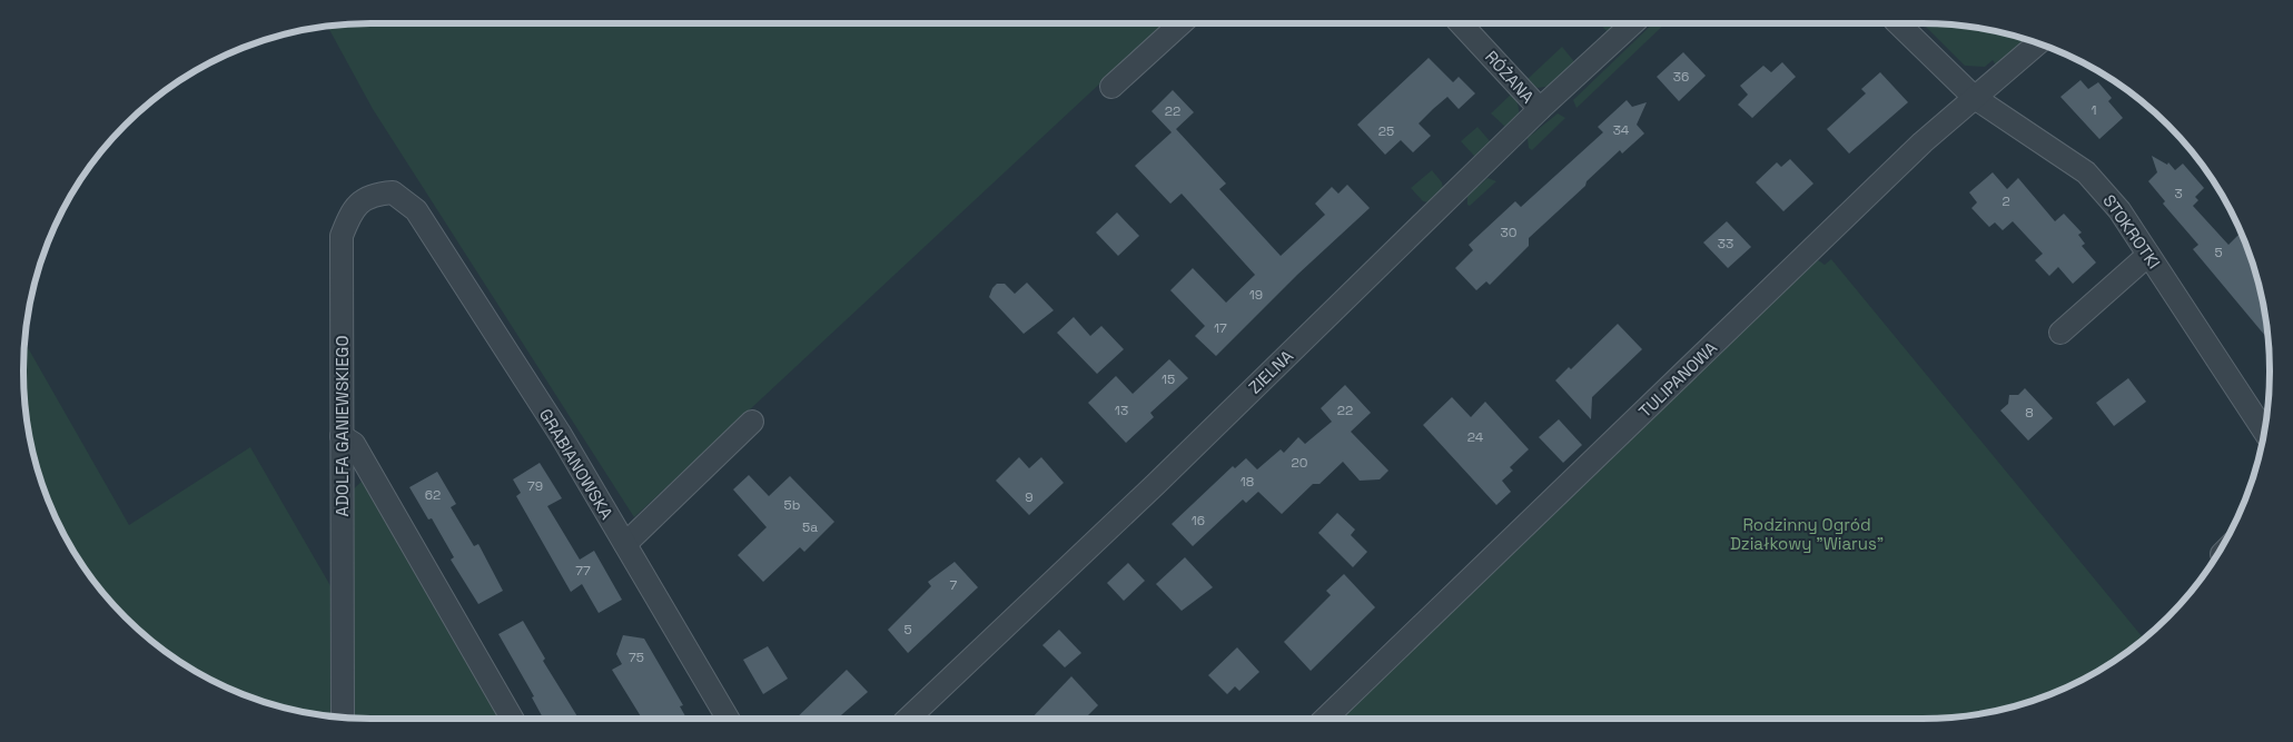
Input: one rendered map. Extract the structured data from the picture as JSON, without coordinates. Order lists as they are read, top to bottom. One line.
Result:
{"streets":{"street":["RÓŻANA","STOKROTKI","ZIELNA","TULIPANOWA","ADOLFA GANIEWSKIEGO","GRABIANOWSKA"]},"crossings":[["RÓŻANA","ZIELNA"],["STOKROTKI","TULIPANOWA"],["ADOLFA GANIEWSKIEGO","GRABIANOWSKA"]],"parks":["Rodzinny Ogród Działkowy \"Wiarus\""],"house_numbers":["36","1","22","34","25","3","2","30","33","5","19","17","15","13","22","8","24","20","18","79","62","9","5b","16","5a","77","7","5","75"]}
